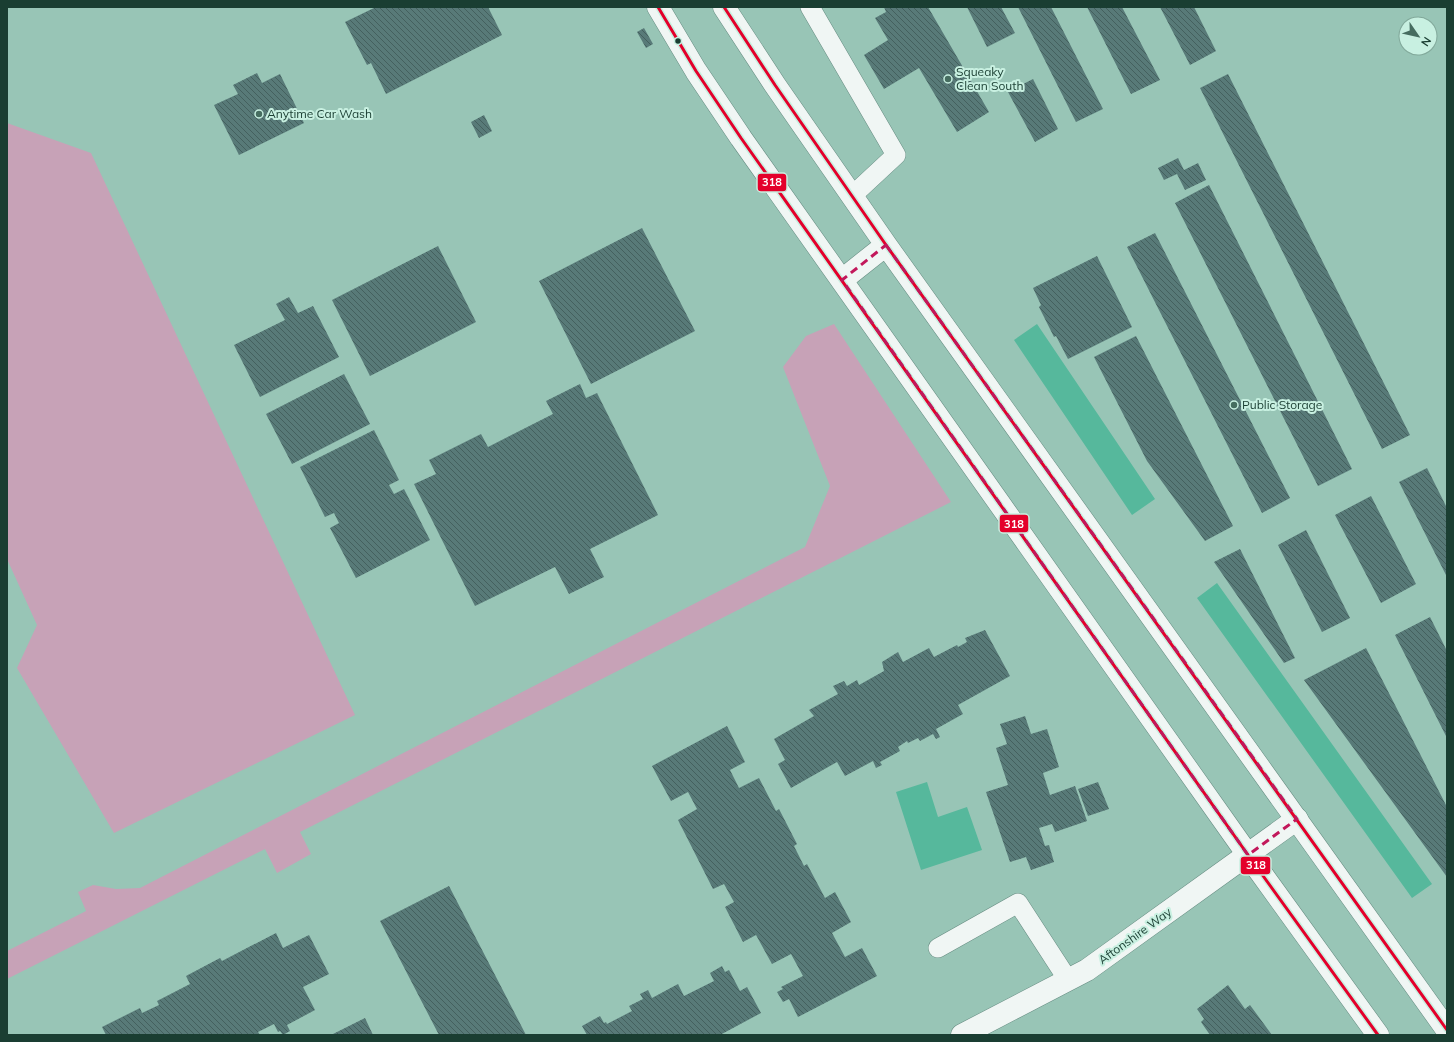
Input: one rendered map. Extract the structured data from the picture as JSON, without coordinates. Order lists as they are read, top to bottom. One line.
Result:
{"streets":{"main road":["Aftonshire Way"]},"places":["Squeaky Clean South","Anytime Car Wash","Public Storage"],"lines":["transit line 318"],"north":"bottom right"}
